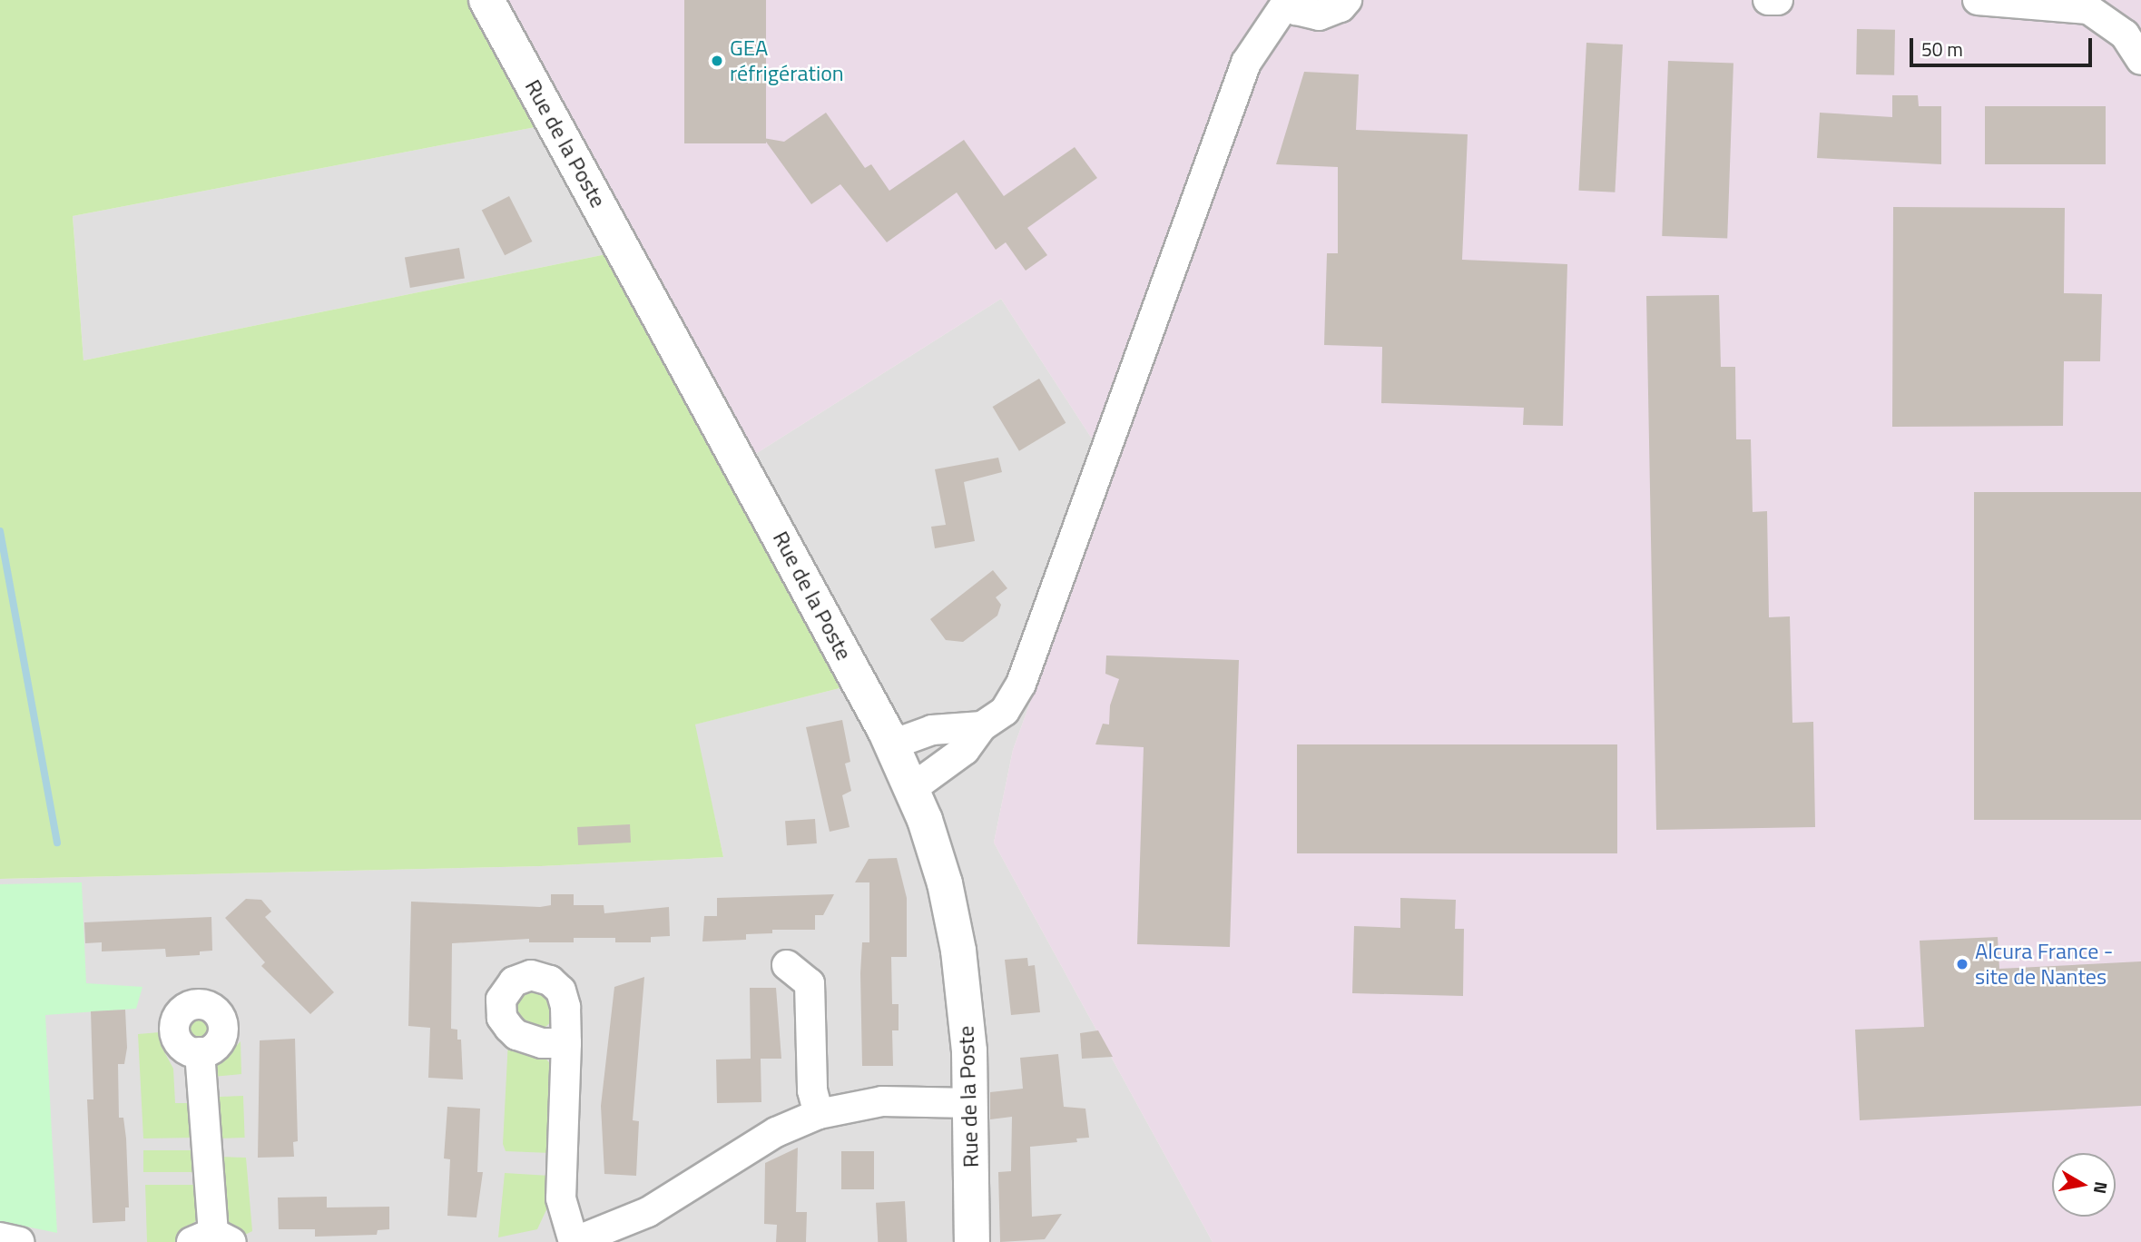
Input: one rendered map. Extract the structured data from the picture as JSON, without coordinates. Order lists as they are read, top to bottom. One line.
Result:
{"streets":{"street":["Rue de la Poste"]},"places":["GEA réfrigération","Alcura France - site de Nantes"],"scale_bar":"50 m","north":"right"}
